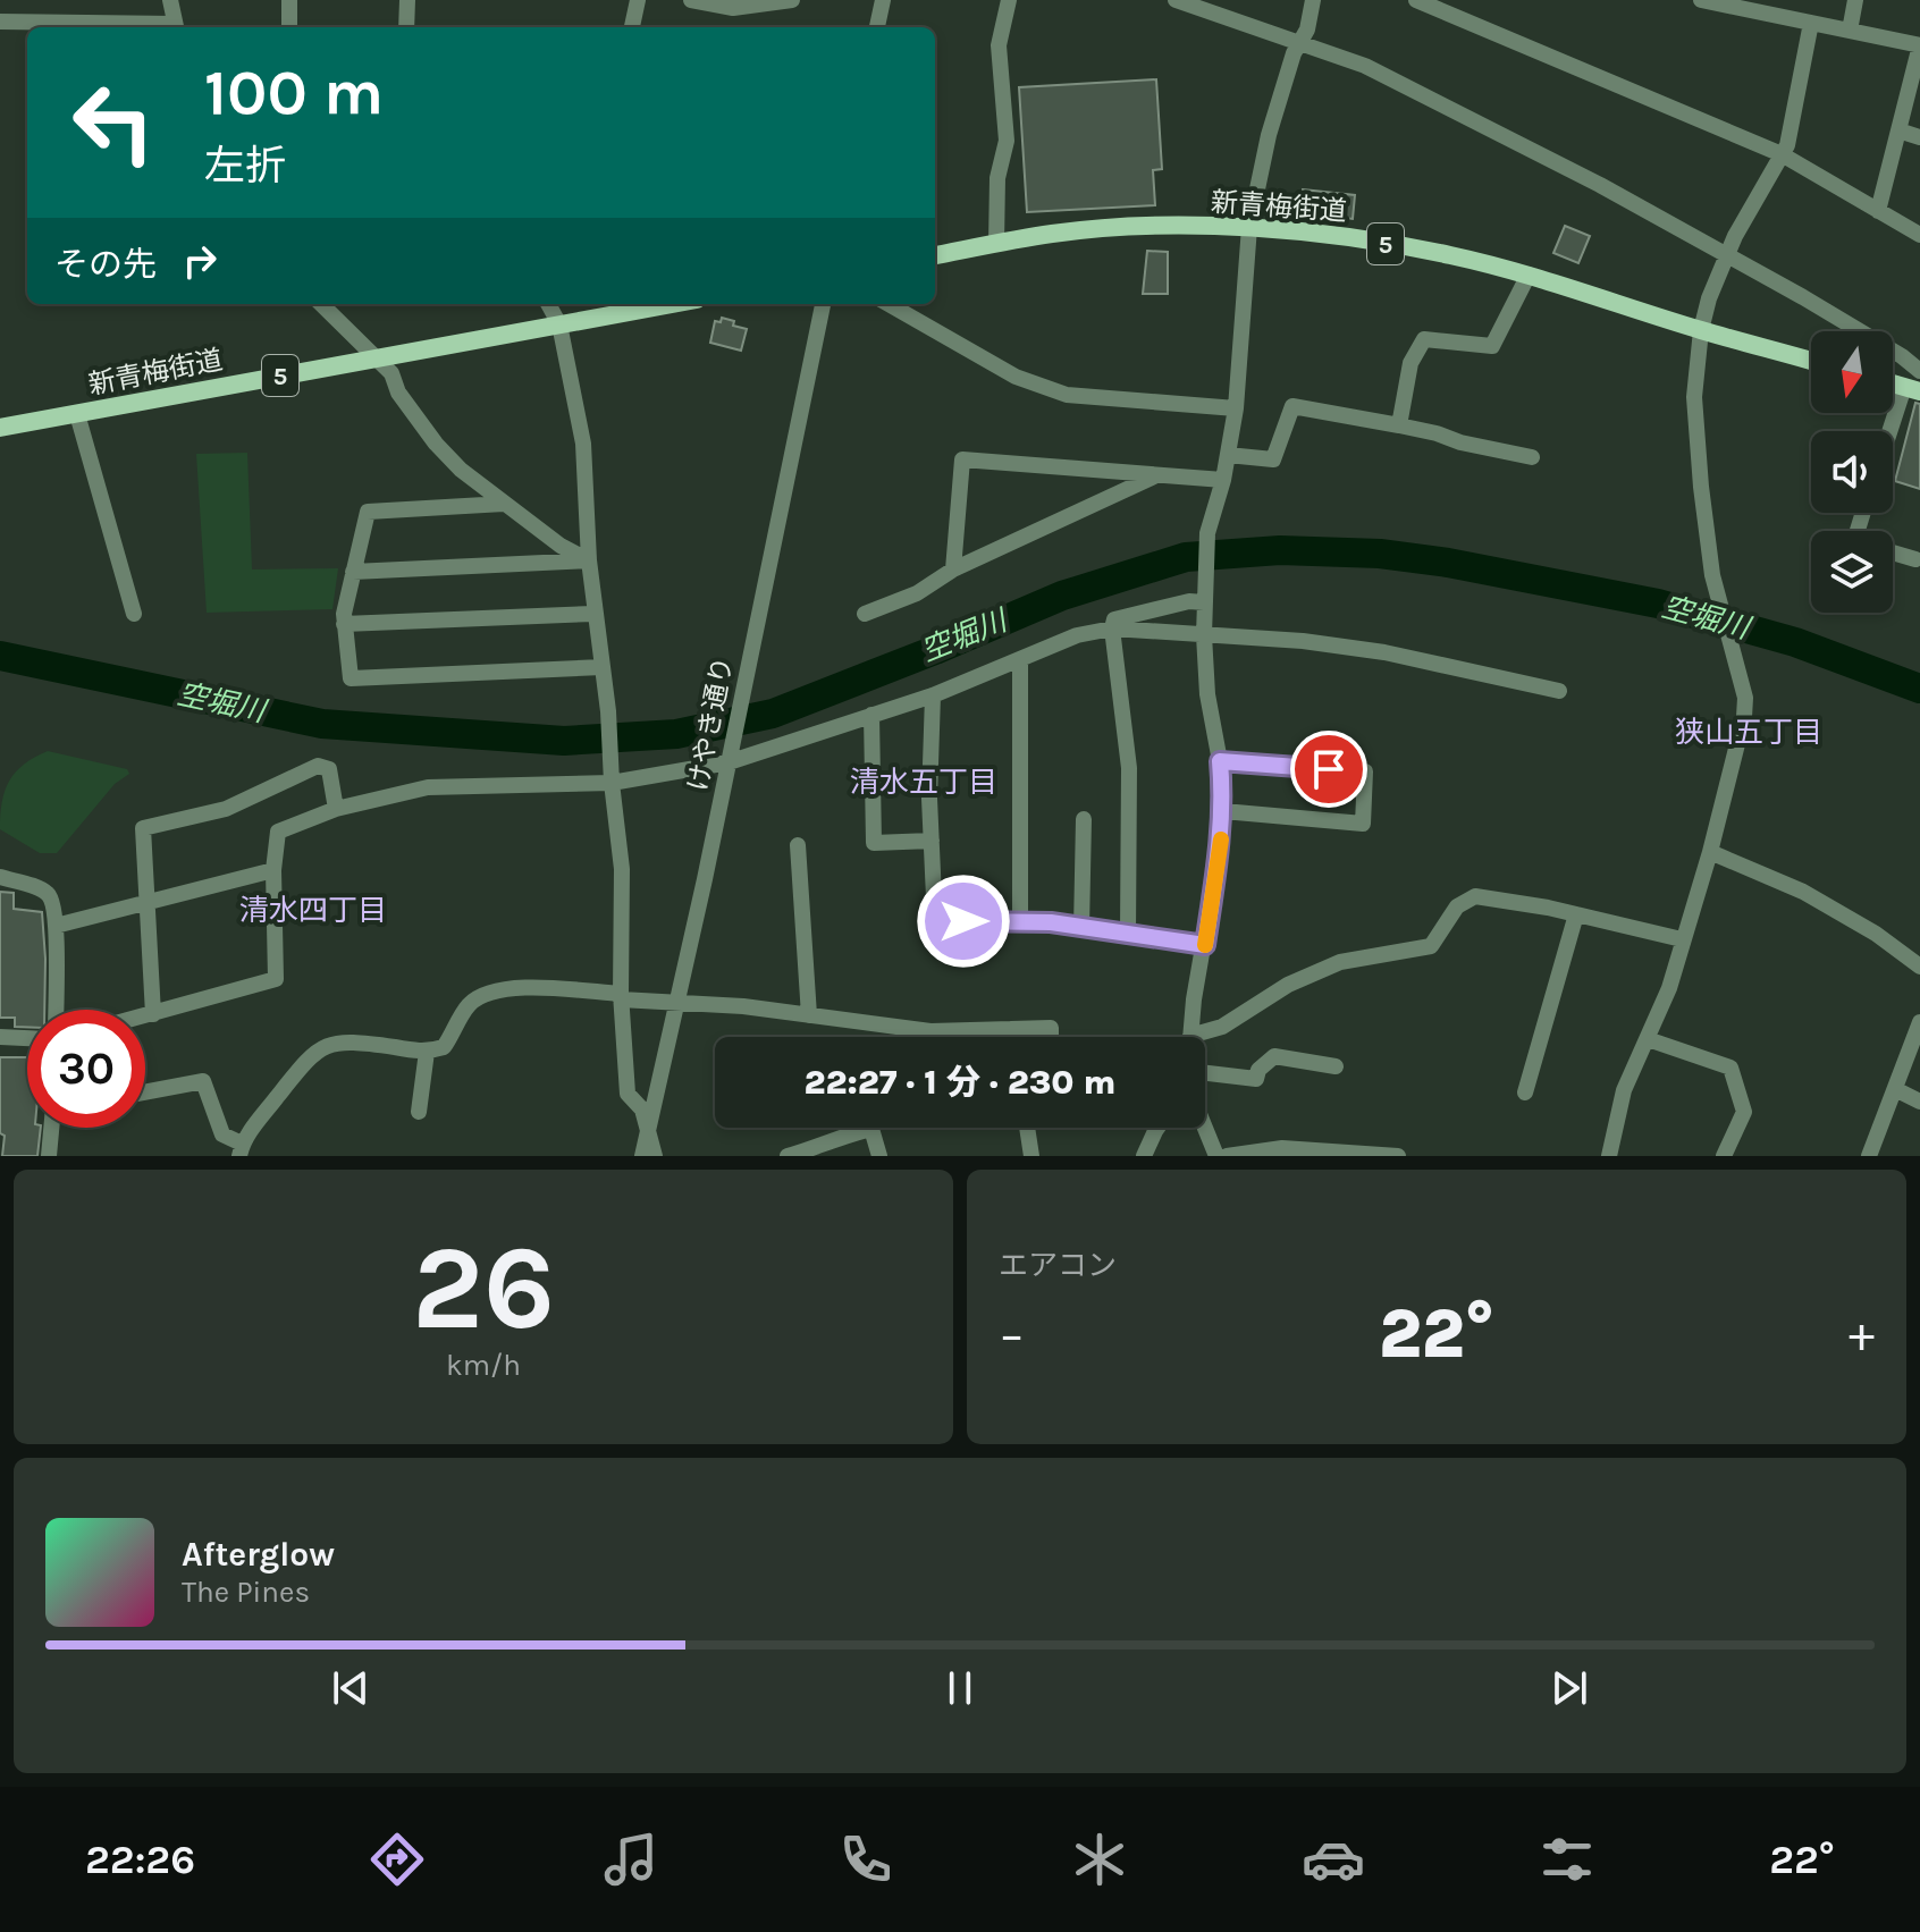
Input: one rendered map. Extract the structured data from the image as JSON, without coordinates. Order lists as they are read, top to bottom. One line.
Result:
{"streets":{"main road":["新青梅街道","5"],"street":["けやき通り"]},"districts":["狭山五丁目","清水五丁目","清水四丁目"],"water":["空堀川"],"north":"bottom","page":{"turn":["100 m","左折"],"then":"その先","limit":"30","trip":"22:27 · 1 分 · 230 m","tile":[["26","km/h"],"エアコン"],"heat":["−","22°","+"],"song":["Afterglow","The Pines"],"tabs":["22:26","22°"]}}
